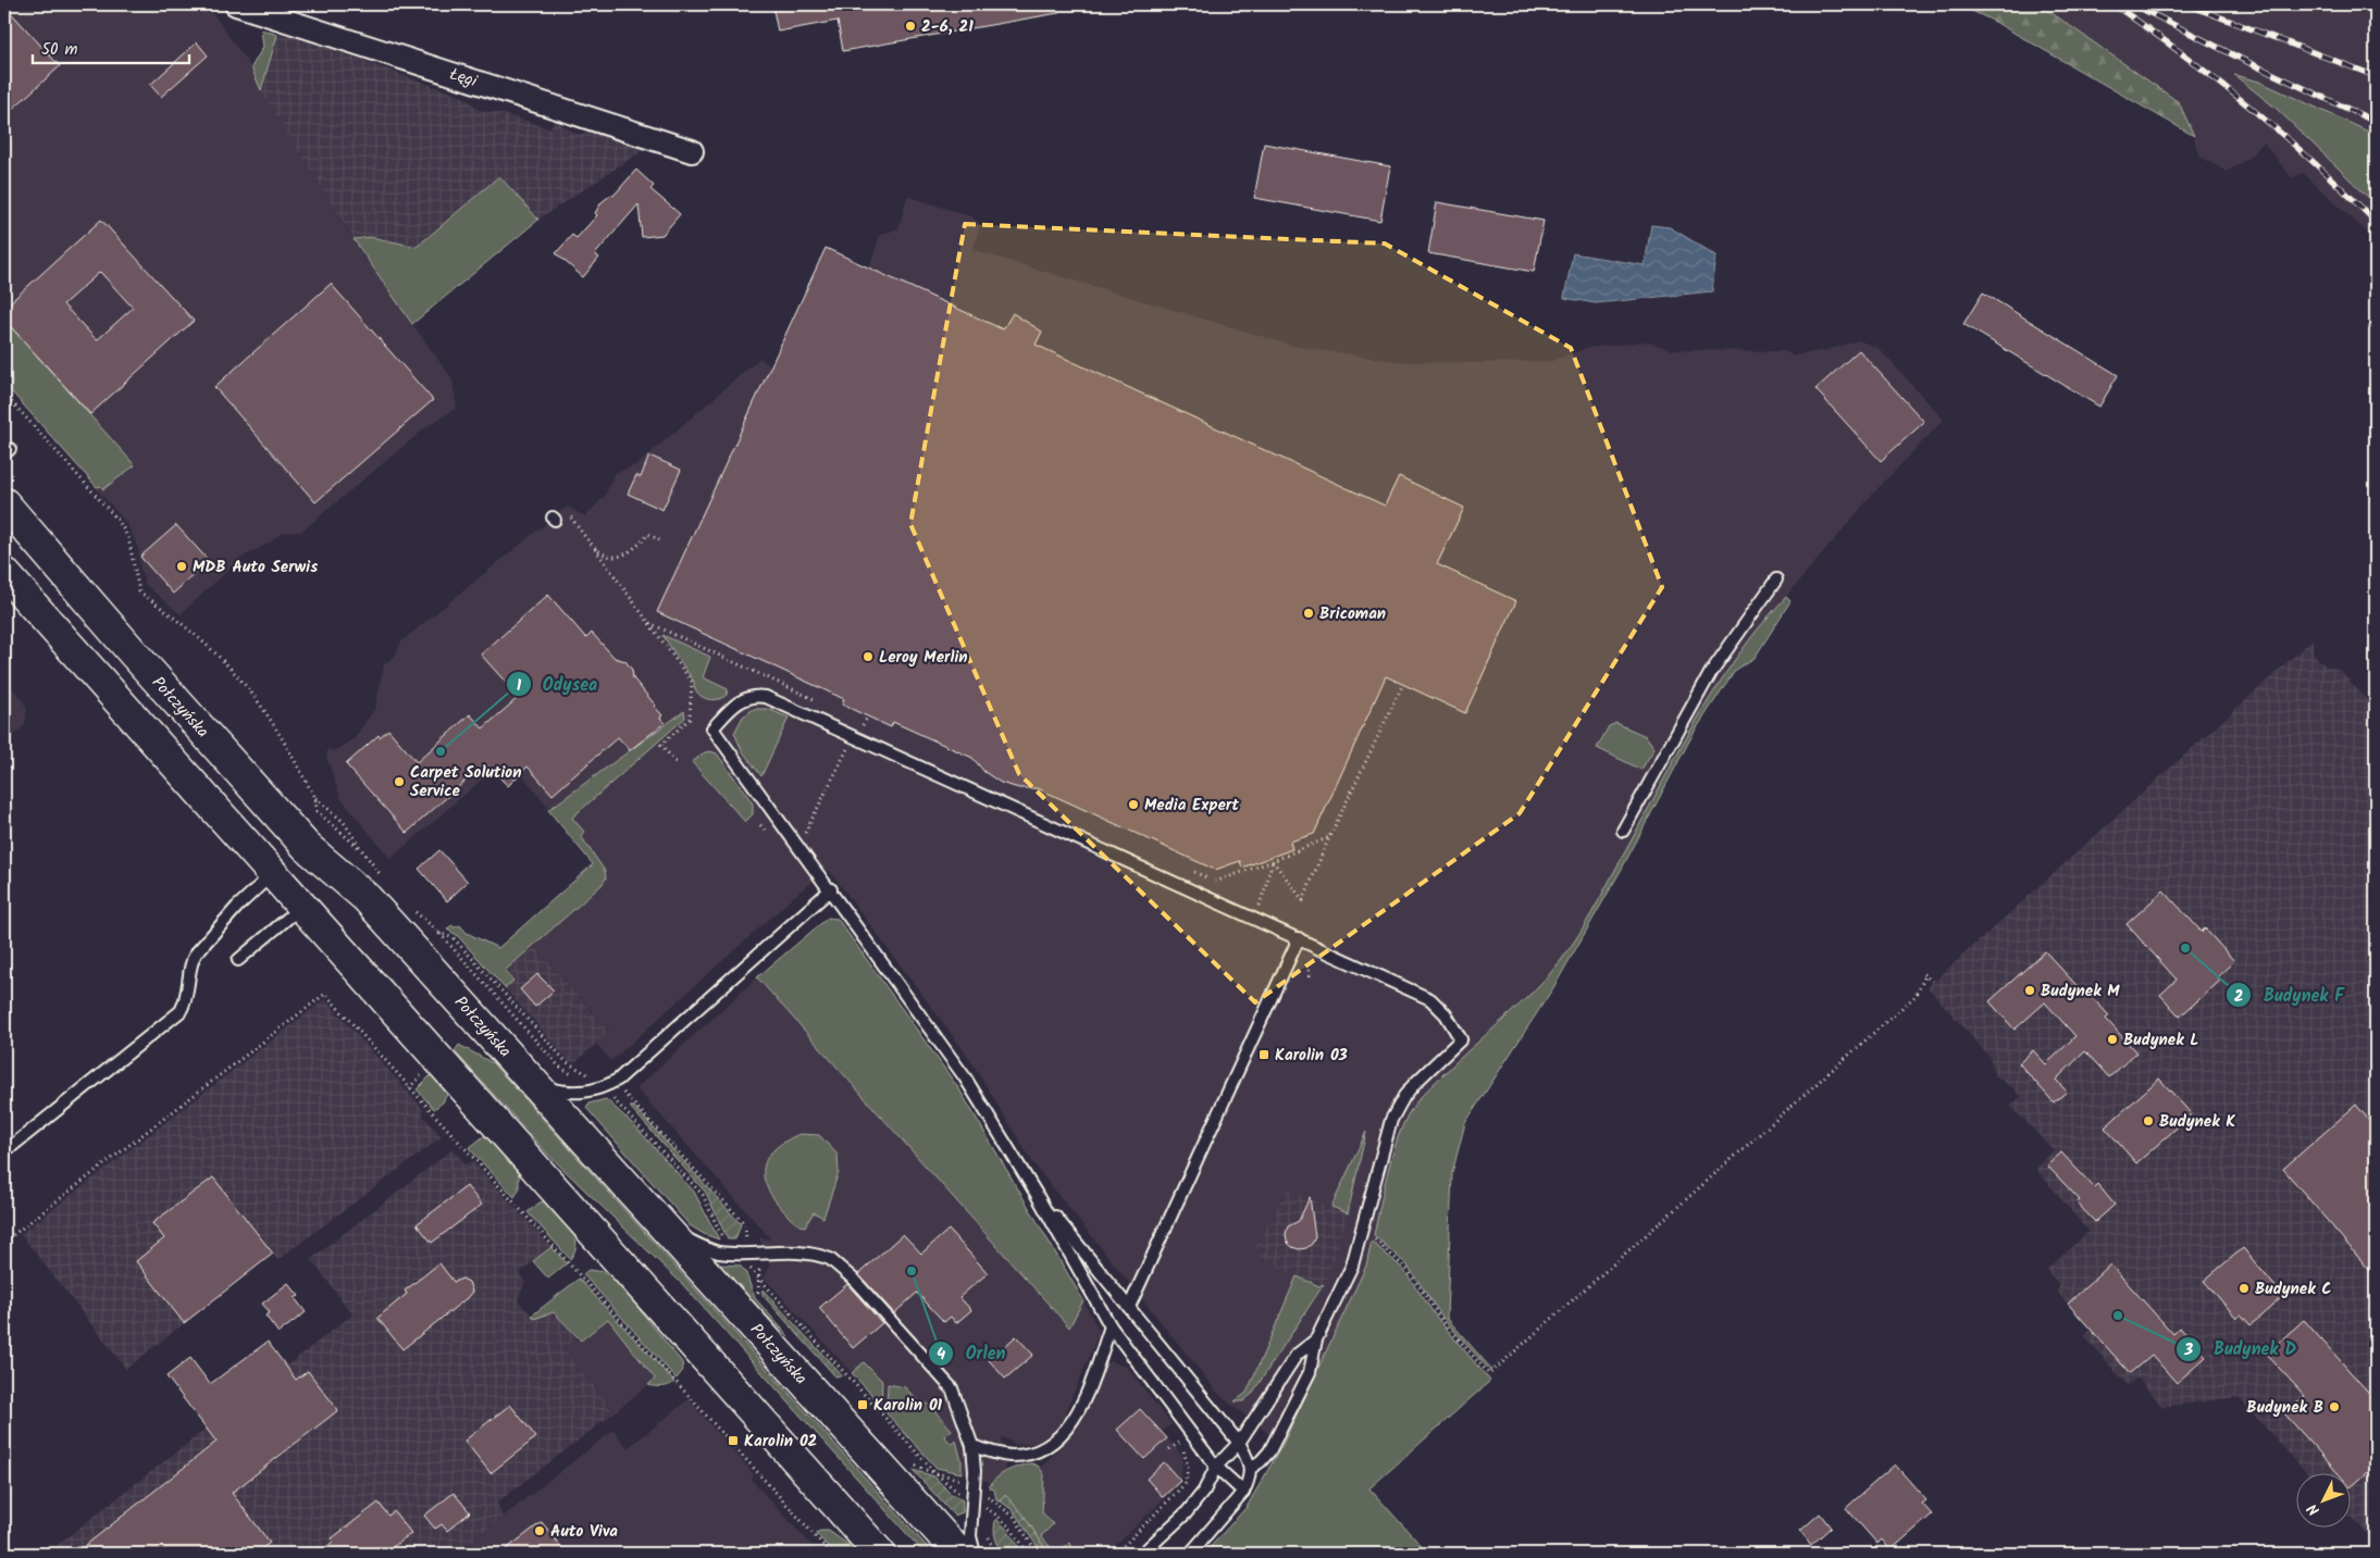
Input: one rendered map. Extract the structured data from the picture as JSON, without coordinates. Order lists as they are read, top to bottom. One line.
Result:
{"streets":{"main road":["Połczyńska"],"street":["Łęgi"]},"places":{"other":["2-6, 21","MDB Auto Serwis","Bricoman","Leroy Merlin","Odysea","Carpet Solution Service","Media Expert","Budynek F","Budynek M","Budynek L","Budynek K","Orlen","Budynek C","Budynek D","Budynek B","Auto Viva"],"transit":["Karolin 03","Karolin 01","Karolin 02"]},"scale_bar":"50 m","north":"bottom left"}
